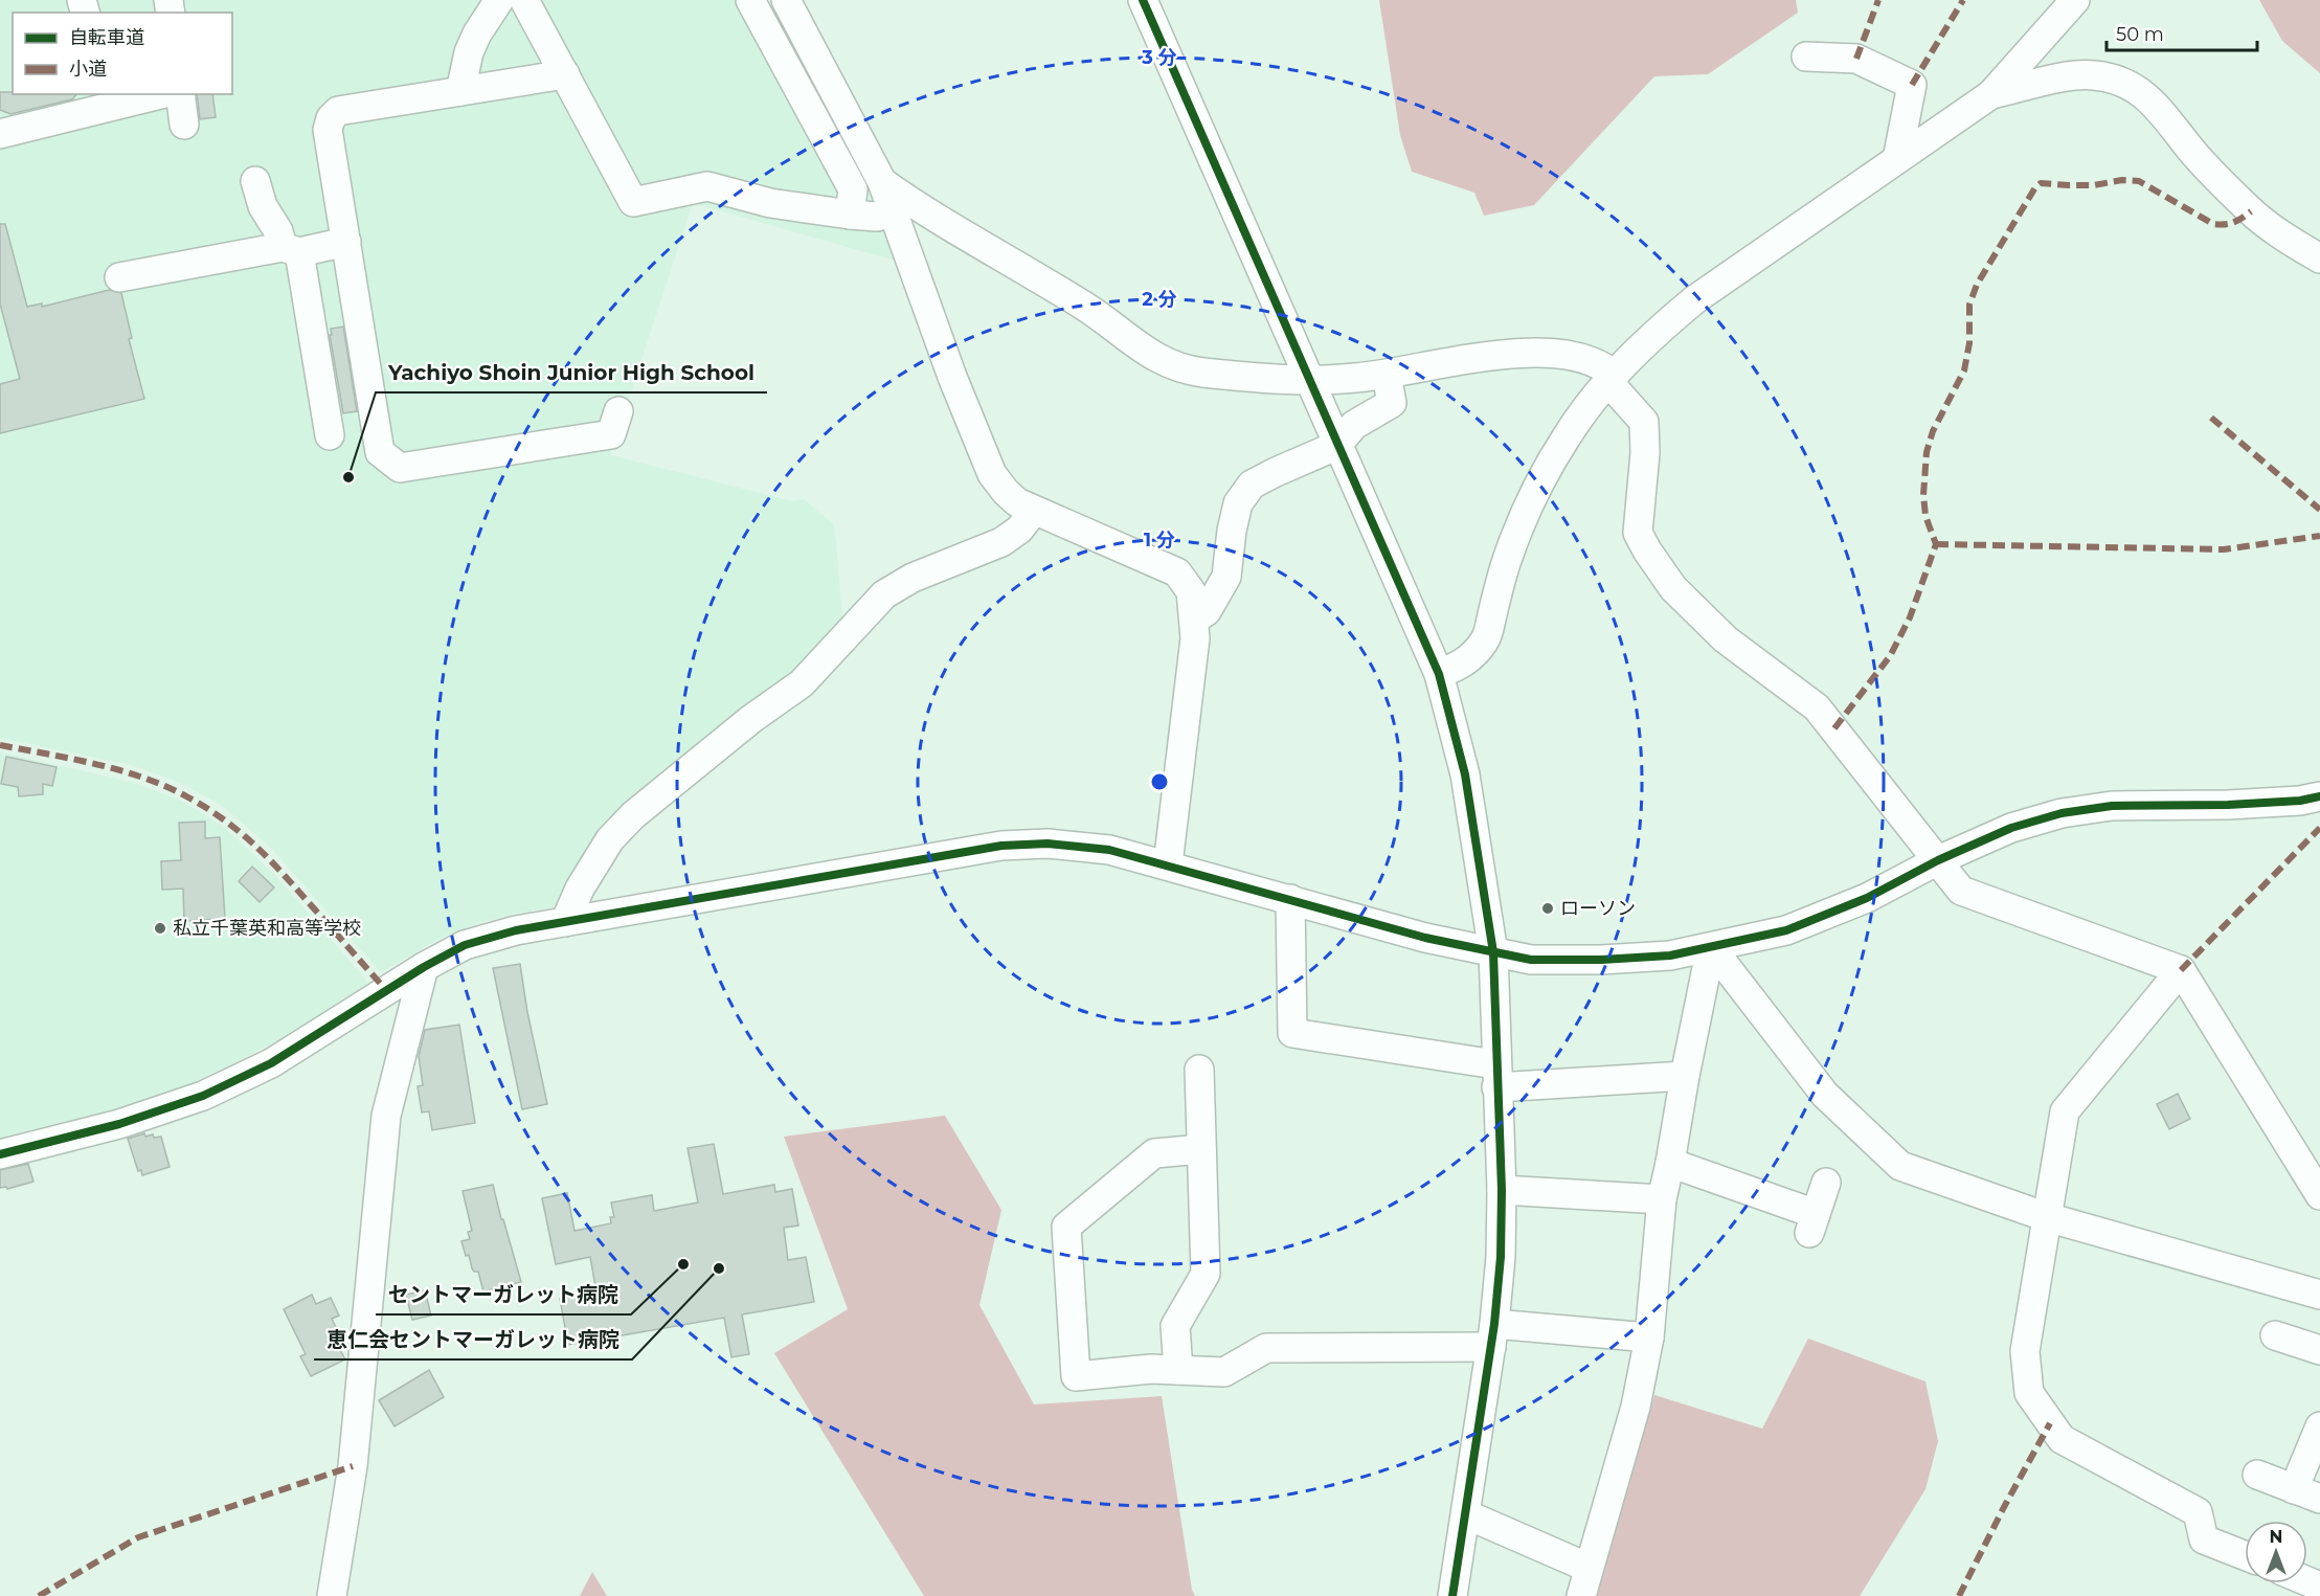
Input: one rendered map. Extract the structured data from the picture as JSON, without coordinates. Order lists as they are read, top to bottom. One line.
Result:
{"places":["Yachiyo Shoin Junior High School","ローソン","私立千葉英和高等学校","セントマーガレット病院","恵仁会セントマーガレット病院"],"legend":["自転車道","小道"],"scale_bar":"50 m","north":"top","rings":["3 分","2 分","1 分"]}
